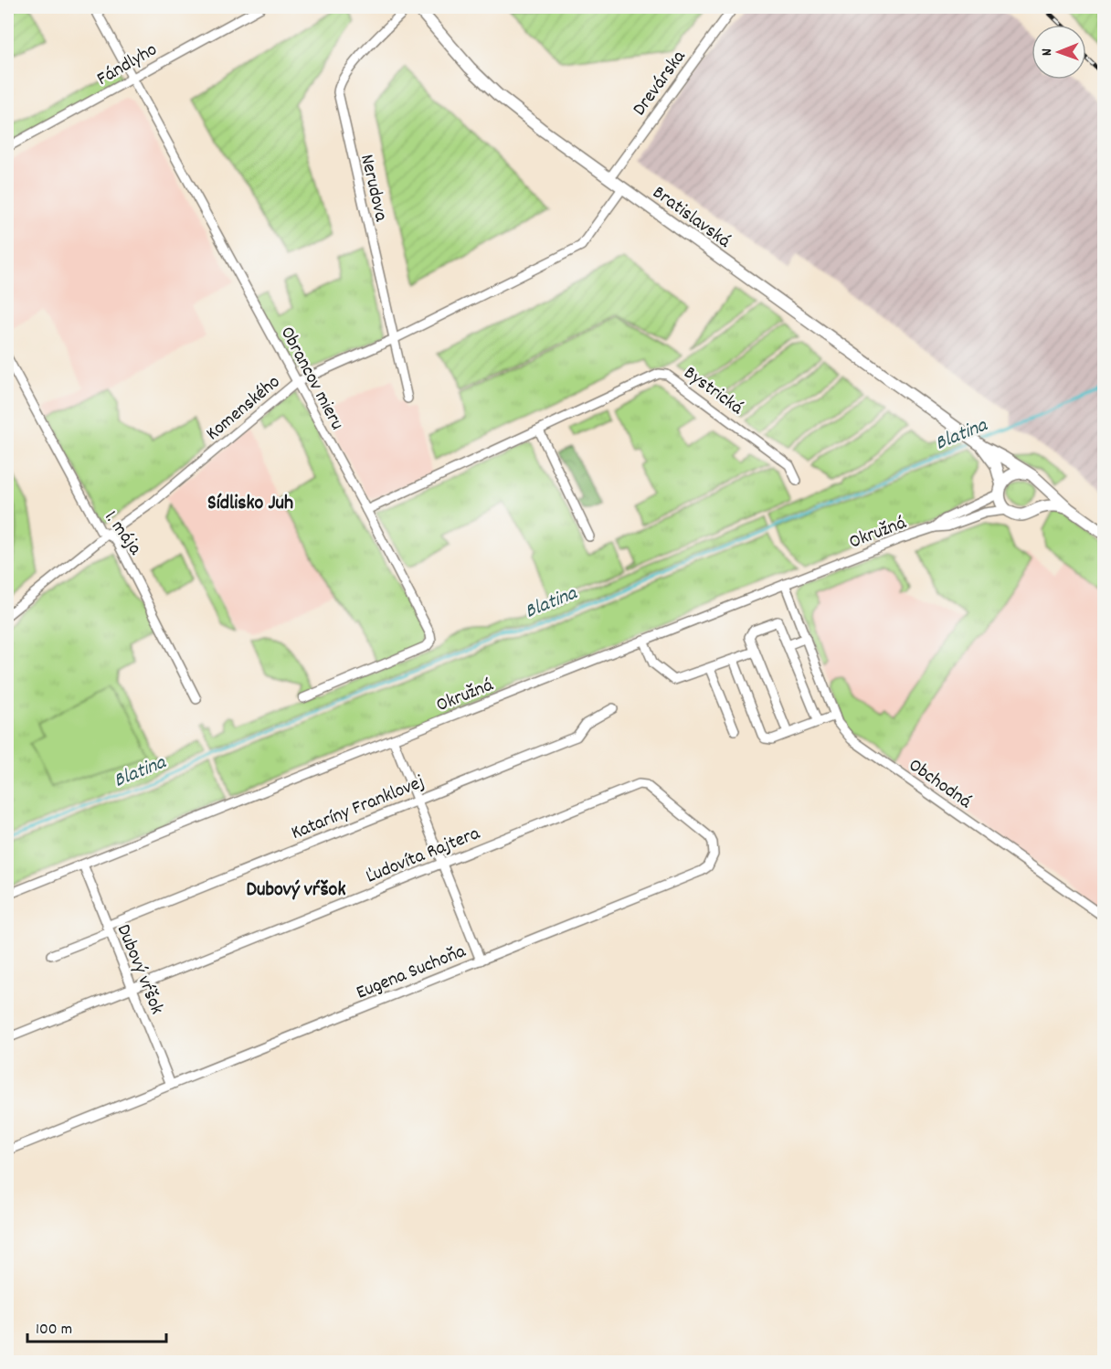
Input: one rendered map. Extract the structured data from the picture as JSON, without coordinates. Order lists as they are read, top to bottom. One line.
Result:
{"streets":{"main road":["Bratislavská"],"street":["Fándlyho","Drevárska","Nerudova","Obrancov mieru","Bystrická","Komenského","Okružná","1. mája","Obchodná","Kataríny Franklovej","Ľudovíta Rajtera","Dubový vŕšok","Eugena Suchoňa"]},"crossings":[["Fándlyho","Obrancov mieru"],["Drevárska","Bratislavská"],["Nerudova","Komenského"],["Bratislavská","Komenského"],["Obrancov mieru","Bystrická"],["Obrancov mieru","Komenského"],["Komenského","1. mája"],["Okružná","Obchodná"],["Okružná","Dubový vŕšok"],["Kataríny Franklovej","Dubový vŕšok"],["Ľudovíta Rajtera","Dubový vŕšok"],["Ľudovíta Rajtera","Eugena Suchoňa"],["Dubový vŕšok","Eugena Suchoňa"]],"districts":["Sídlisko Juh","Dubový vŕšok"],"water":["Blatina"],"scale_bar":"100 m","north":"left"}
